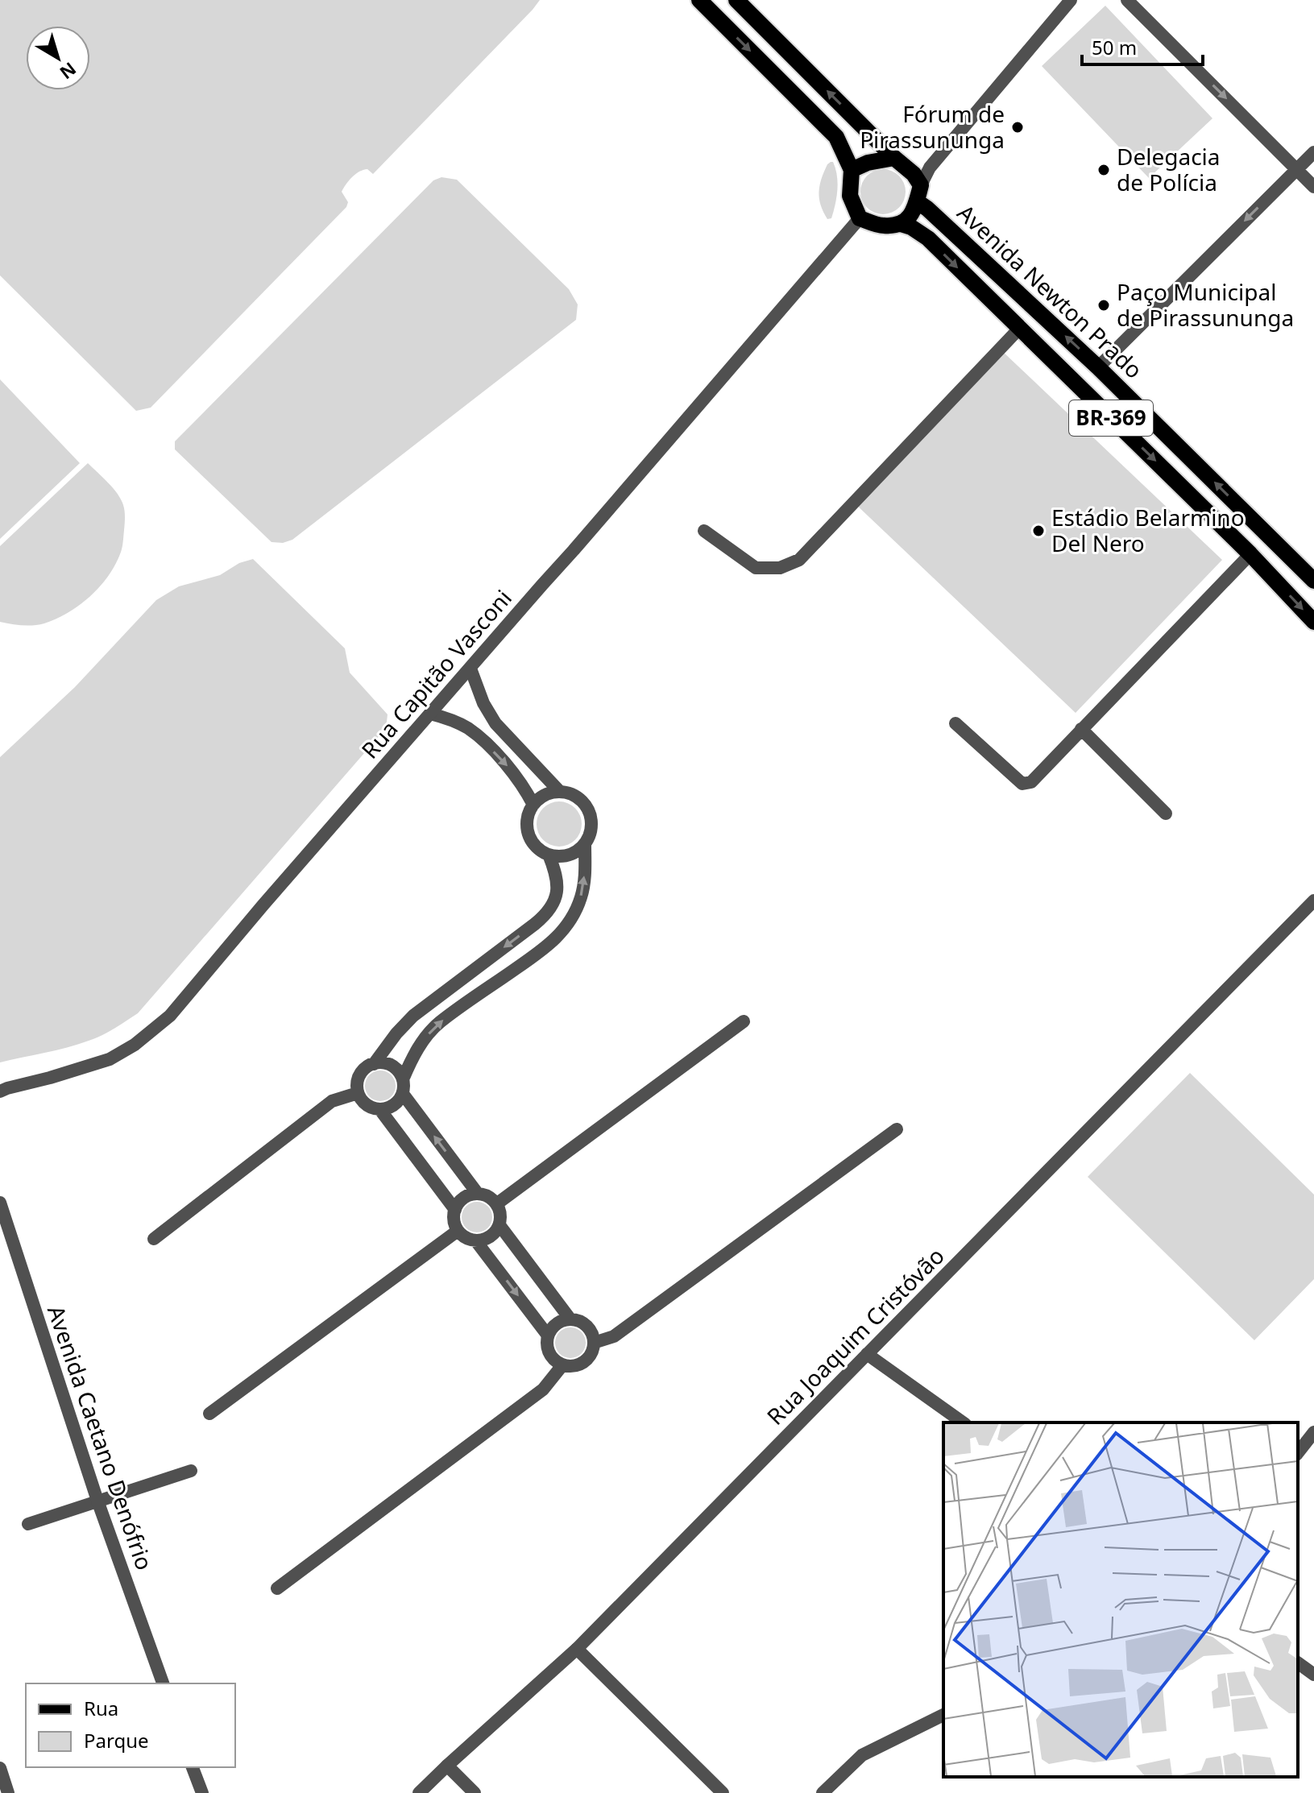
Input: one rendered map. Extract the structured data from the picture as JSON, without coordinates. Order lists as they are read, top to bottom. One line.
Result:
{"streets":{"main road":["Avenida Newton Prado","BR-369"],"street":["Rua Capitão Vasconi","Rua Joaquim Cristóvão","Avenida Caetano Denófrio"]},"crossings":[["Avenida Newton Prado","BR-369"],["Avenida Newton Prado","Rua Capitão Vasconi"],["BR-369","Rua Capitão Vasconi"]],"places":["Fórum de Pirassununga","Delegacia de Polícia","Paço Municipal de Pirassununga","Estádio Belarmino Del Nero"],"legend":["Rua","Parque"],"scale_bar":"50 m","north":"bottom right"}
